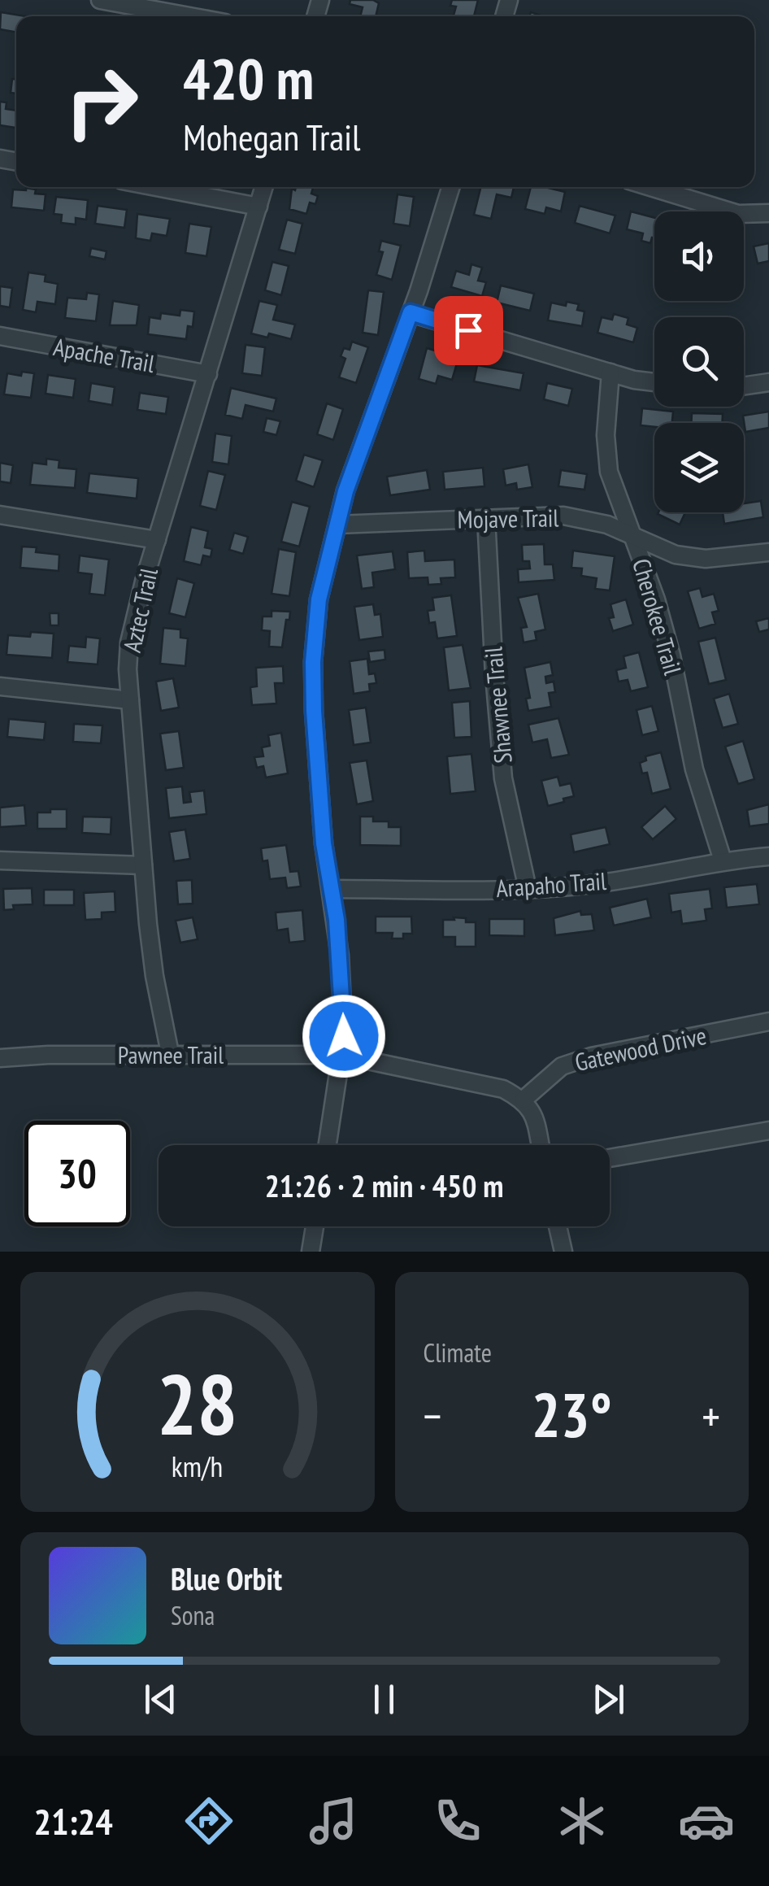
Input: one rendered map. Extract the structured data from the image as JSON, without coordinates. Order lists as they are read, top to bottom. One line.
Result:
{"streets":{"street":["Apache Trail","Mojave Trail","Aztec Trail","Cherokee Trail","Shawnee Trail","Arapaho Trail","Gatewood Drive","Pawnee Trail"]},"crossings":[["Apache Trail","Aztec Trail"],["Mojave Trail","Cherokee Trail"],["Mojave Trail","Shawnee Trail"],["Aztec Trail","Pawnee Trail"],["Cherokee Trail","Arapaho Trail"],["Shawnee Trail","Arapaho Trail"],["Gatewood Drive","Pawnee Trail"]],"page":{"turn":["420 m","Mohegan Trail"],"limit":"30","trip":"21:26 · 2 min · 450 m","tile":"Climate","heat":["−","23°","+"],"song":["Blue Orbit","Sona"],"tabs":"21:24","gauge":["28","km/h"]}}
